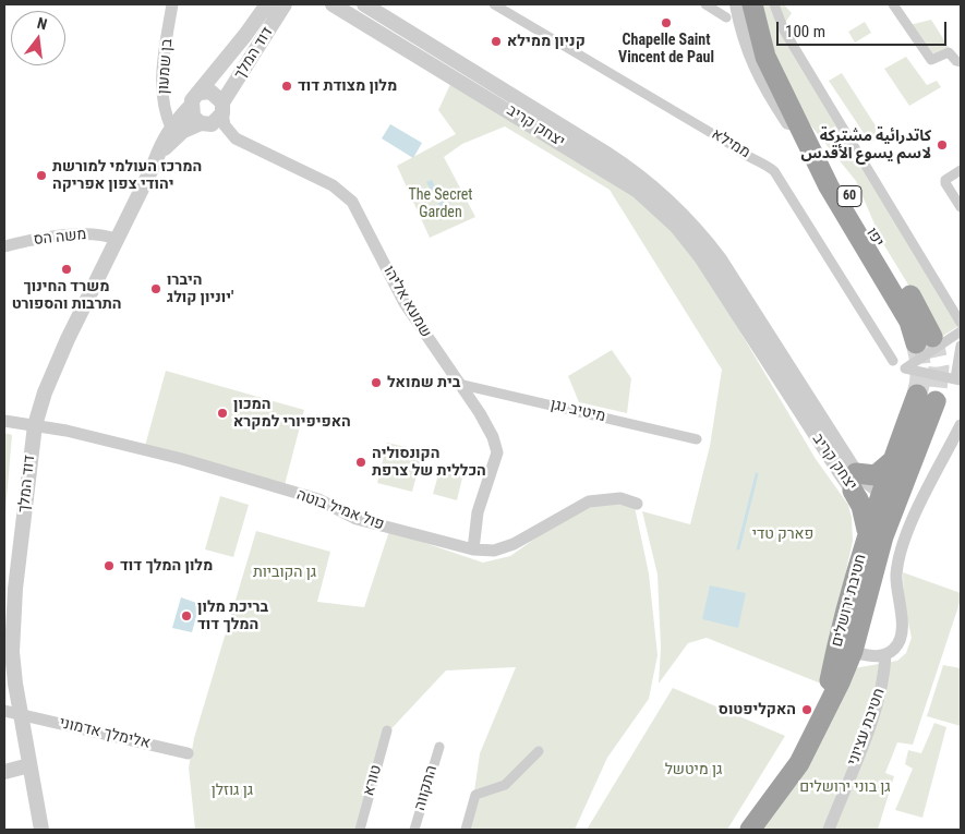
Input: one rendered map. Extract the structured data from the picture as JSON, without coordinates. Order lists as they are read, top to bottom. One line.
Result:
{"streets":{"highway":["60","יפו","חטיבת ירושלים"],"street":["דוד המלך","בן שמעון","יצחק קריב","ממילא","משה הס","שמעא אליהו","מיטיב נגן","פול אמיל בוטה","חטיבת עציוני","אלימלך אדמוני","טורא","התקווה"]},"crossings":[["דוד המלך","בן שמעון"],["דוד המלך","משה הס"],["דוד המלך","שמעא אליהו"],["דוד המלך","פול אמיל בוטה"],["דוד המלך","אלימלך אדמוני"],["יצחק קריב","חטיבת ירושלים"],["שמעא אליהו","מיטיב נגן"],["שמעא אליהו","פול אמיל בוטה"]],"parks":["The Secret Garden","פארק טדי","גן הקוביות","גן מיטשל","גן בוני ירושלים","גן גוזלן"],"places":["Chapelle Saint Vincent de Paul","קניון ממילא","מלון מצודת דוד","كاتدرائية مشتركة لاسم يسوع الأقدس","המרכז העולמי למורשת יהודי צפון אפריקה","משרד החינוך התרבות והספורט","היברו יוניון קולג'","בית שמואל","המכון האפיפיורי למקרא","הקונסוליה הכללית של צרפת","מלון המלך דוד","בריכת מלון המלך דוד","האקליפטוס"],"scale_bar":"100 m","north":"top"}
